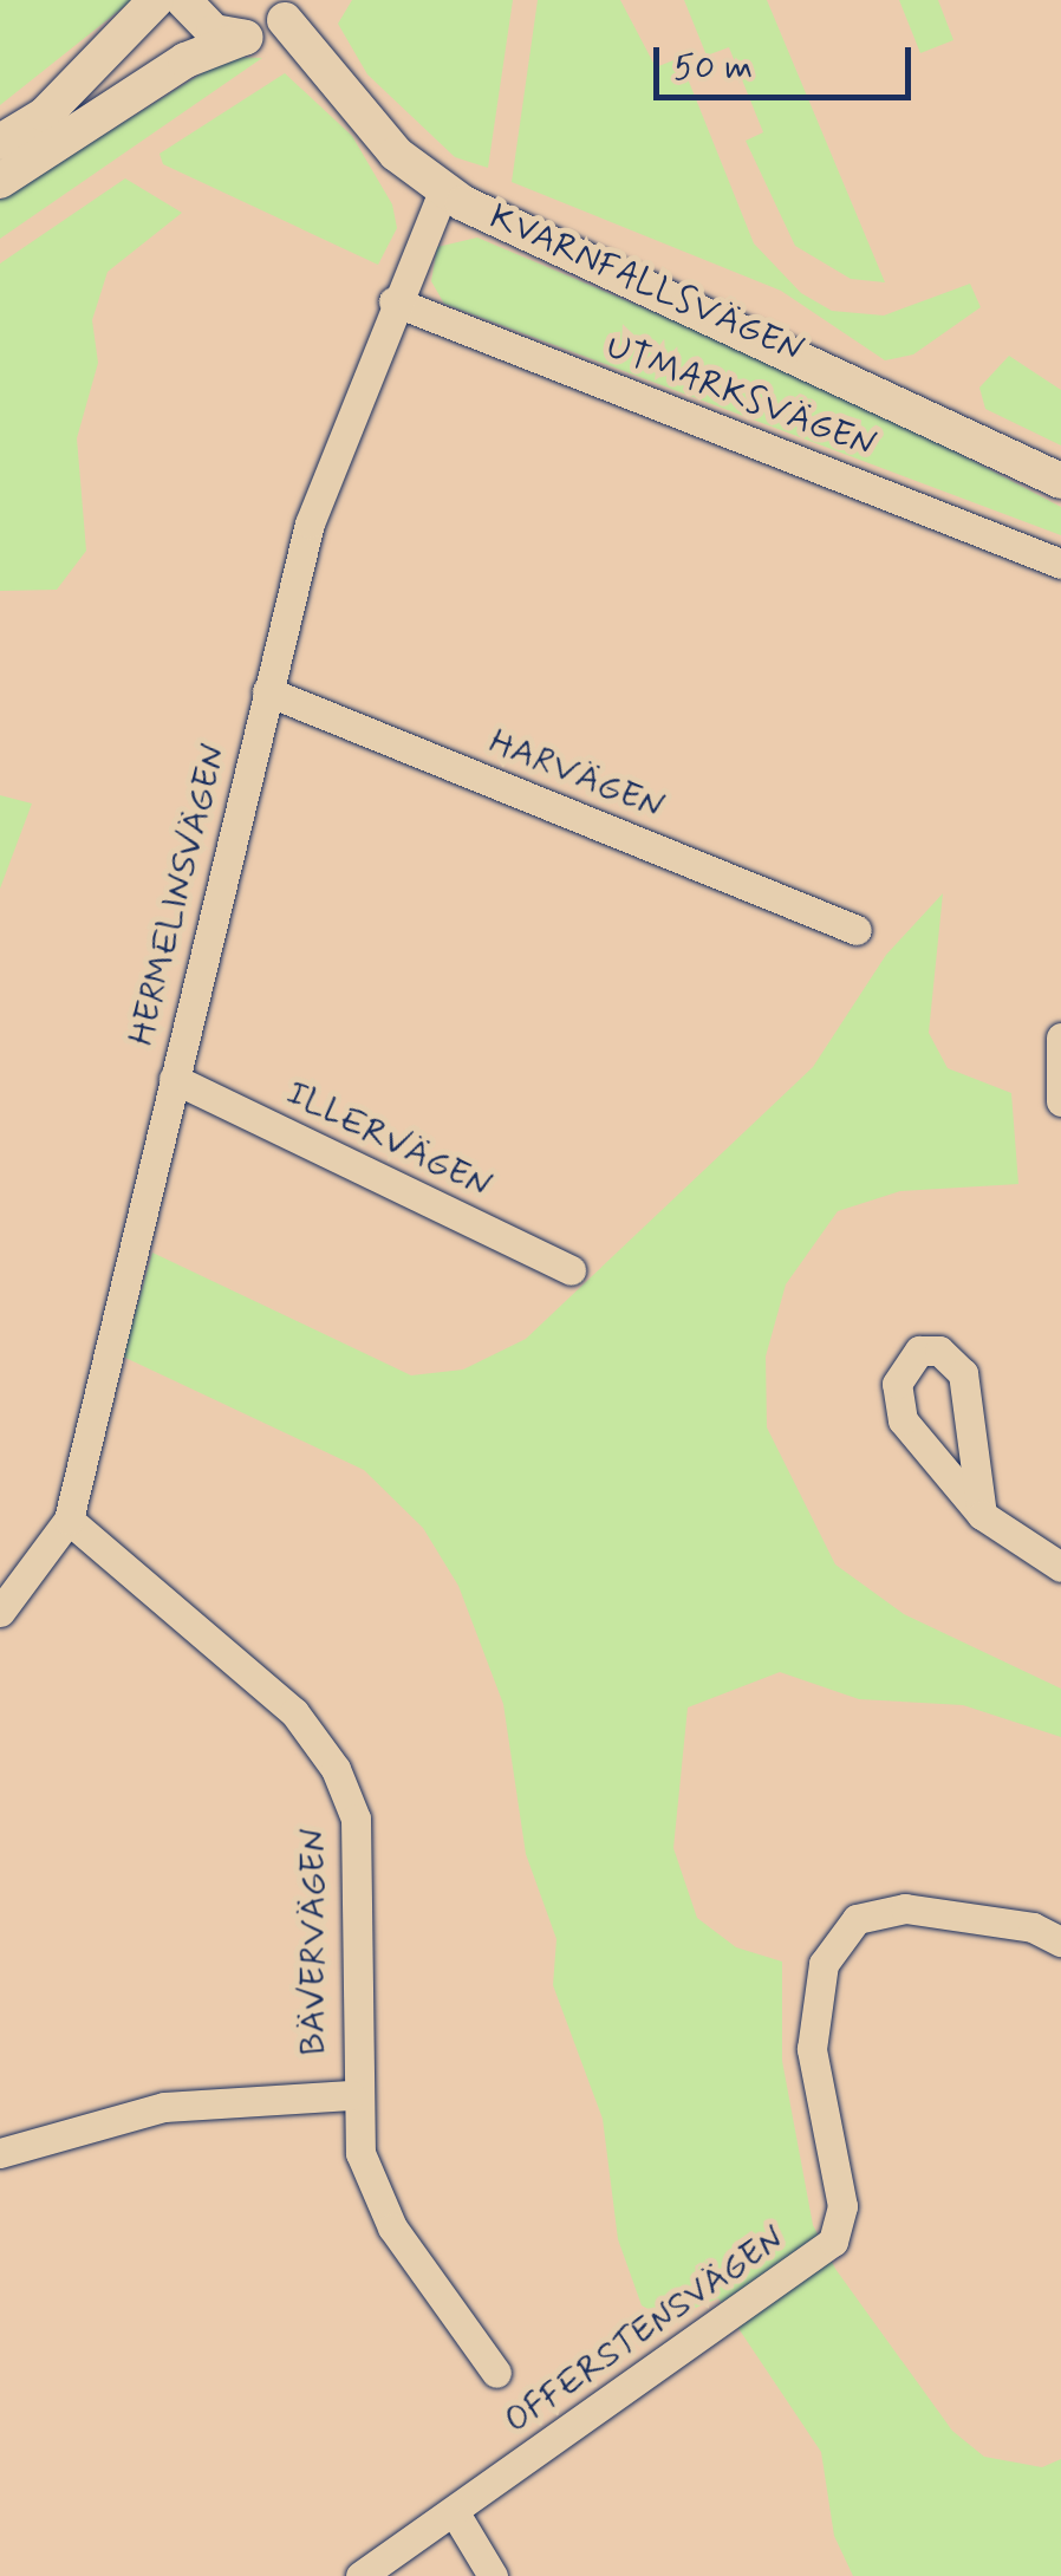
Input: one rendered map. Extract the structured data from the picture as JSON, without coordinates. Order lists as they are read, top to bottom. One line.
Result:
{"streets":{"street":["KVARNFALLSVÄGEN","UTMARKSVÄGEN","HARVÄGEN","HERMELINSVÄGEN","ILLERVÄGEN","BÄVERVÄGEN","OFFERSTENSVÄGEN"]},"crossings":[["KVARNFALLSVÄGEN","HERMELINSVÄGEN"],["UTMARKSVÄGEN","HERMELINSVÄGEN"],["HARVÄGEN","HERMELINSVÄGEN"],["HERMELINSVÄGEN","ILLERVÄGEN"],["HERMELINSVÄGEN","BÄVERVÄGEN"]],"scale_bar":"50 m"}
